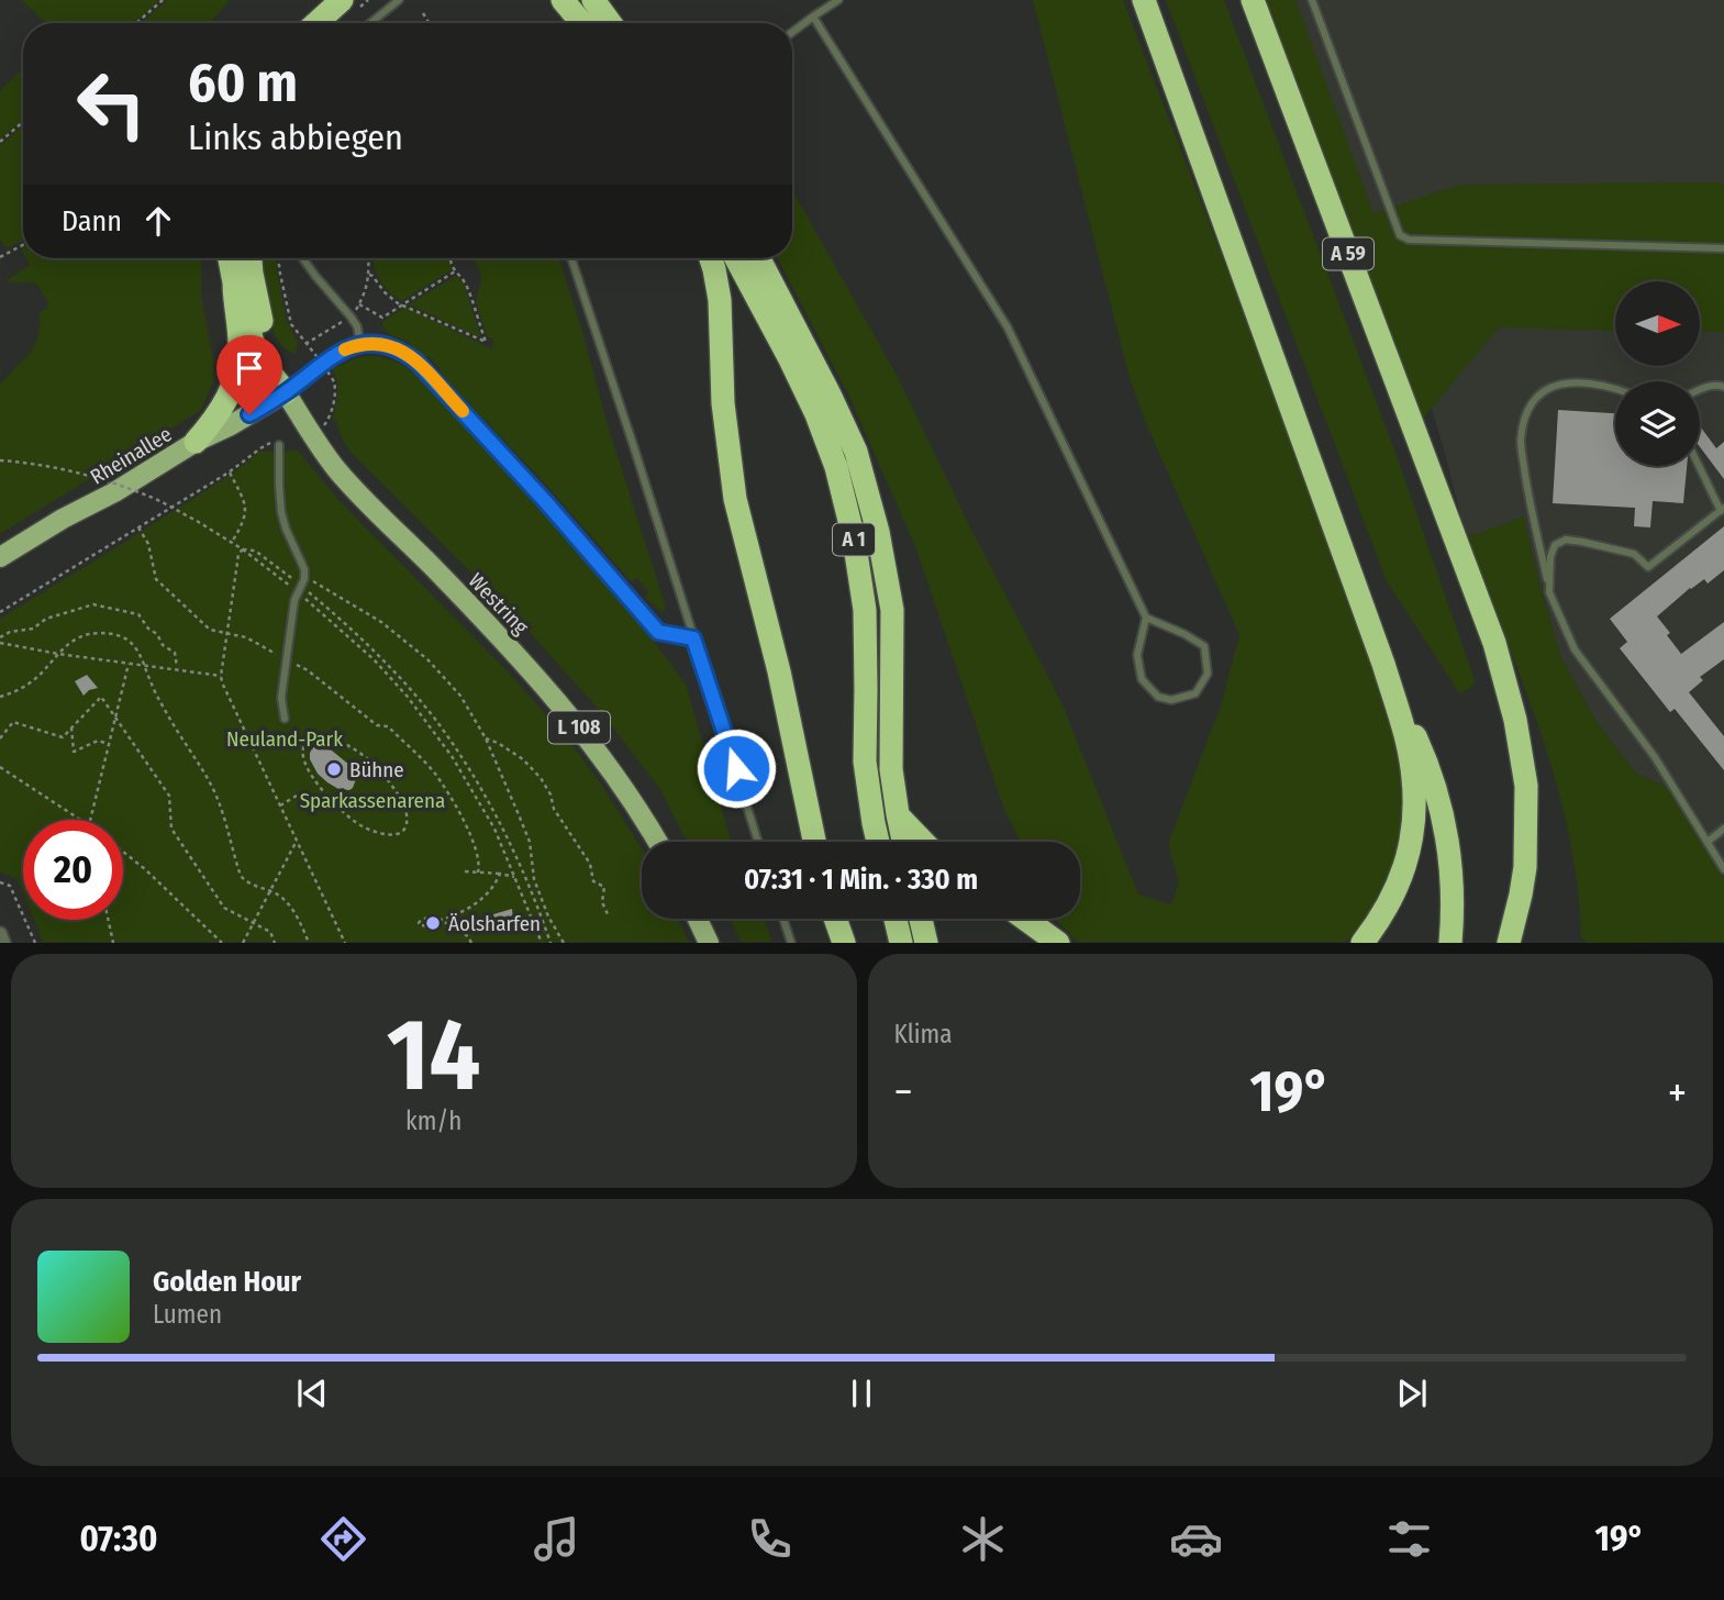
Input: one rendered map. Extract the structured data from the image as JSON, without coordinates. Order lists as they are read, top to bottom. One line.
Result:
{"streets":{"highway":["A 59","A 1"],"main road":["Rheinallee","Westring","L 108"]},"crossings":[["Rheinallee","Westring"]],"parks":["Neuland-Park","Sparkassenarena"],"places":["Bühne","Äolsharfen"],"north":"right","page":{"turn":["60 m","Links abbiegen"],"then":"Dann","limit":"20","trip":"07:31 · 1 Min. · 330 m","tile":[["14","km/h"],"Klima"],"heat":["−","19°","+"],"song":["Golden Hour","Lumen"],"tabs":["07:30","19°"]}}
